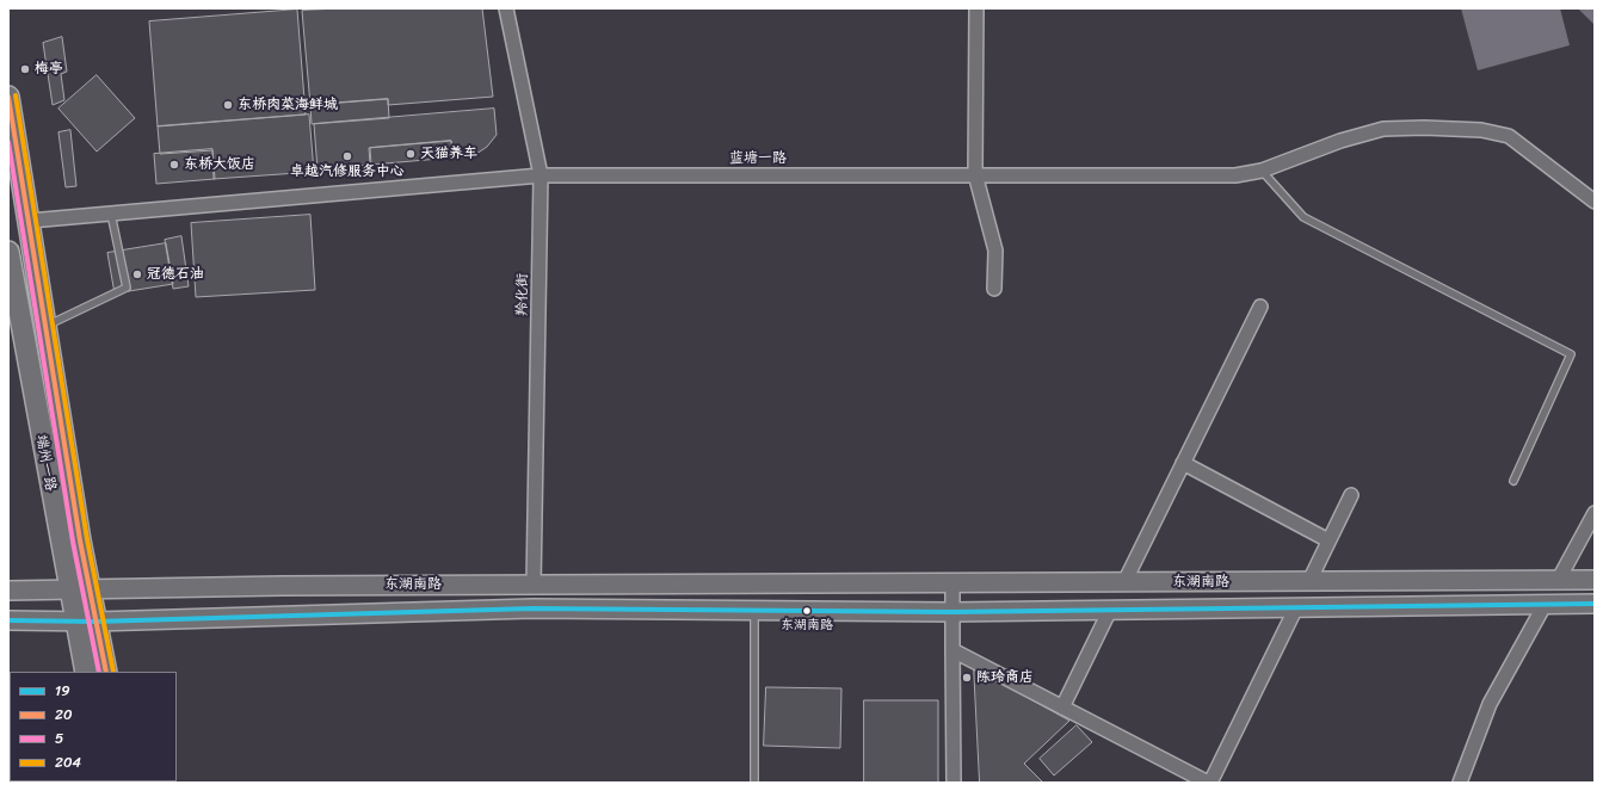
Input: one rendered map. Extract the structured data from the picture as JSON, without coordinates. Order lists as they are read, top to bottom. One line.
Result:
{"streets":{"main road":["端州一路","东湖南路"],"street":["蓝塘一路","羚化街"]},"crossings":[["蓝塘一路","羚化街"],["蓝塘一路","端州一路"],["羚化街","东湖南路"],["端州一路","东湖南路"]],"places":["梅亭","东桥肉菜海鲜城","天猫养车","卓越汽修服务中心","东桥大饭店","冠德石油","东湖南路","陈玲商店"],"lines":["transit line 204","transit line 20","transit line 5","transit line 19"],"legend":["19","20","5","204"]}
